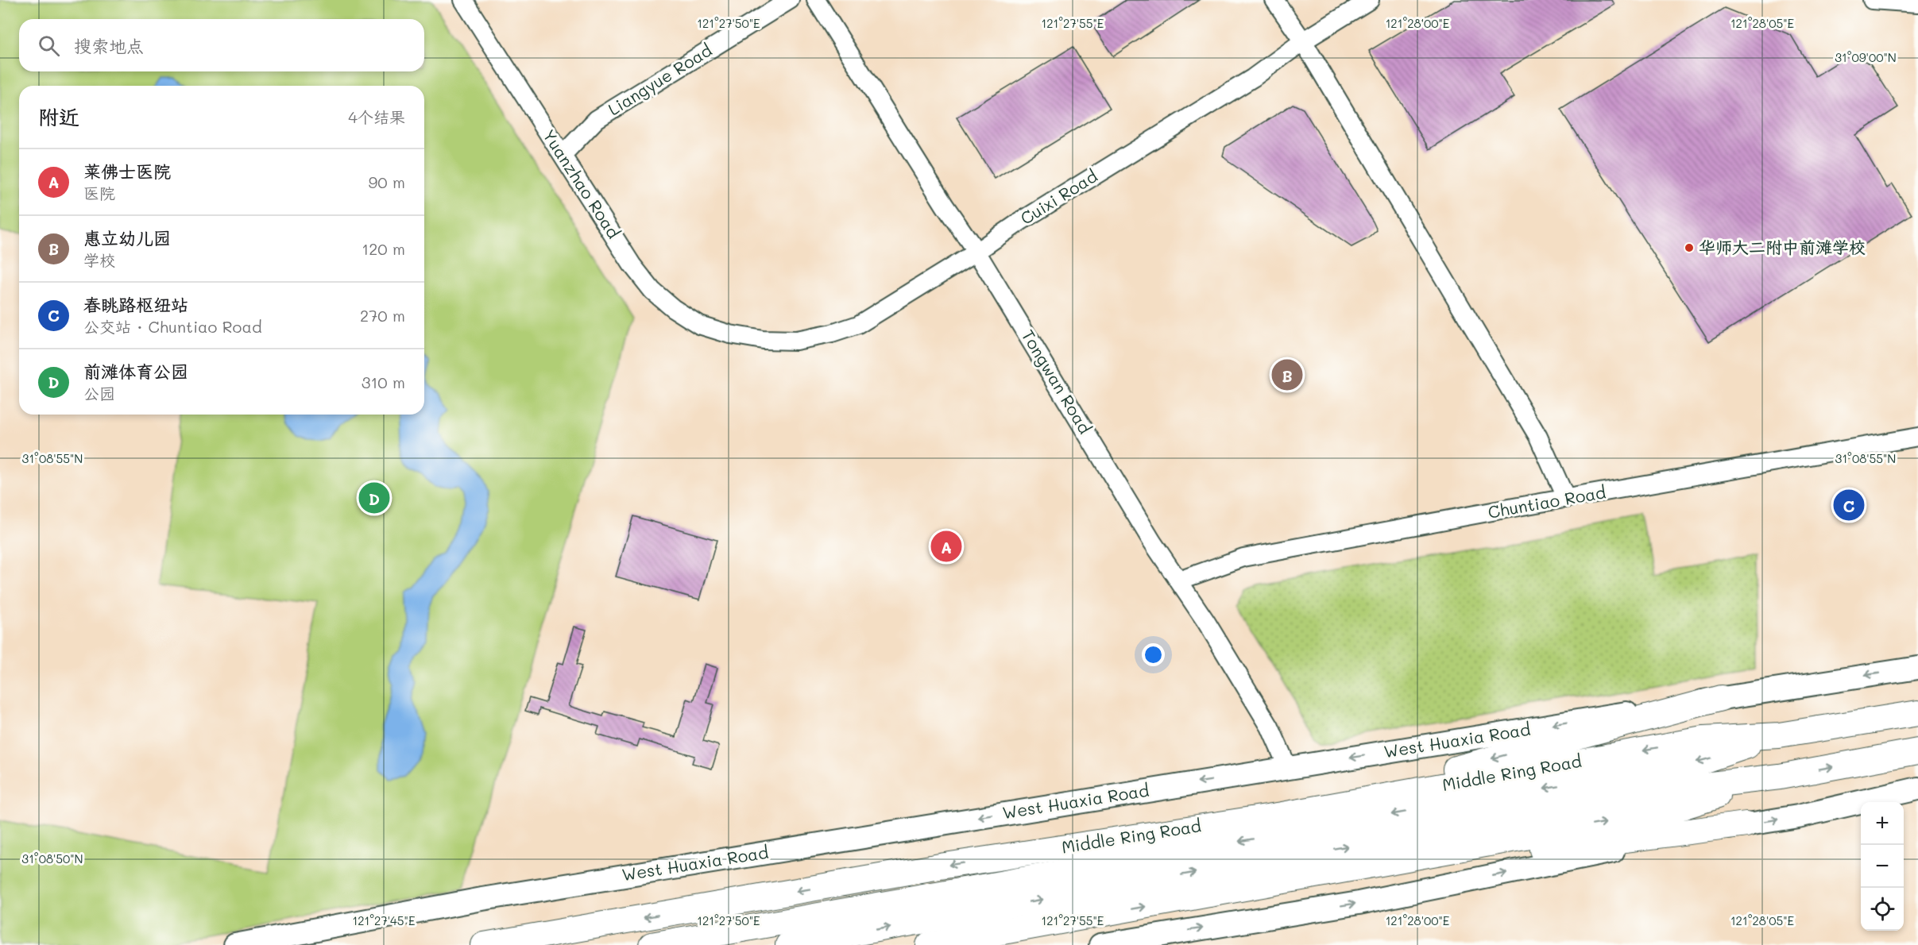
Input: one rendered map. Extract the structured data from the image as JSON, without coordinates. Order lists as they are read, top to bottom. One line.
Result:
{"streets":{"highway":["Middle Ring Road"],"main road":["West Huaxia Road"],"street":["Liangyue Road","Yuanzhao Road","Cuixi Road","Tongwan Road","Chuntiao Road"]},"crossings":[["Liangyue Road","Yuanzhao Road"],["Yuanzhao Road","Cuixi Road"],["Cuixi Road","Tongwan Road"],["Tongwan Road","Chuntiao Road"],["Tongwan Road","West Huaxia Road"]],"places":["华师大二附中前滩学校"],"page":{"search":"搜索地点","heading":["附近","4个结果"],"list":[{"mark":"A","name":"莱佛士医院","note":"医院","value":"90 m"},{"mark":"B","name":"惠立幼儿园","note":"学校","value":"120 m"},{"mark":"C","name":"春眺路枢纽站","note":"公交站 · Chuntiao Road","value":"270 m"},{"mark":"D","name":"前滩体育公园","note":"公园","value":"310 m"}],"pins":["B","D","C","A"],"map_buttons":["+","−"]},"coordinates":["121°27'50\"E","121°27'55\"E","121°28'00\"E","121°28'05\"E","31°09'00\"N","31°08'55\"N","31°08'50\"N","121°27'45\"E"]}
